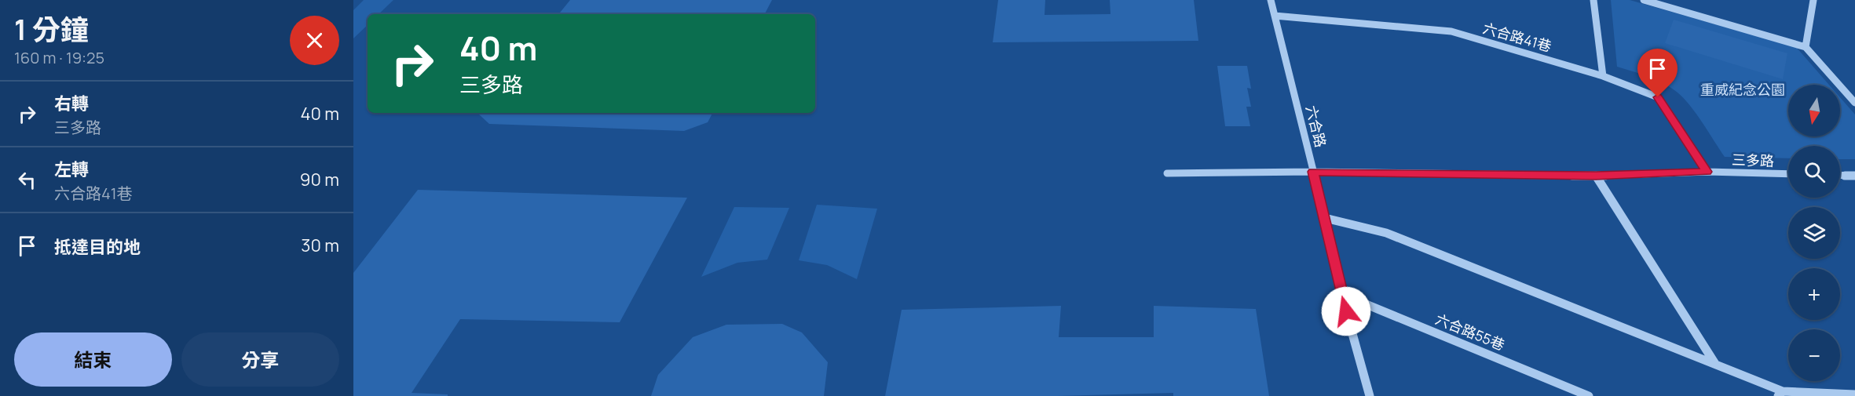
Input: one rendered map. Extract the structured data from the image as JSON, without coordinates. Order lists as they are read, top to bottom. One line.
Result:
{"streets":{"street":["六合路41巷","六合路","三多路","六合路55巷"]},"crossings":[["六合路41巷","六合路"],["六合路41巷","三多路"],["六合路","三多路"],["六合路","六合路55巷"]],"parks":["重威紀念公園"],"north":"bottom","page":{"heading":["1 分鐘","160 m · 19:25"],"turn":["40 m","三多路"],"list":[{"name":"右轉","note":"三多路","value":"40 m"},{"name":"左轉","note":"六合路41巷","value":"90 m"},{"name":"抵達目的地","value":"30 m"}],"map_buttons":["+","−"],"buttons":["結束","分享"]}}
